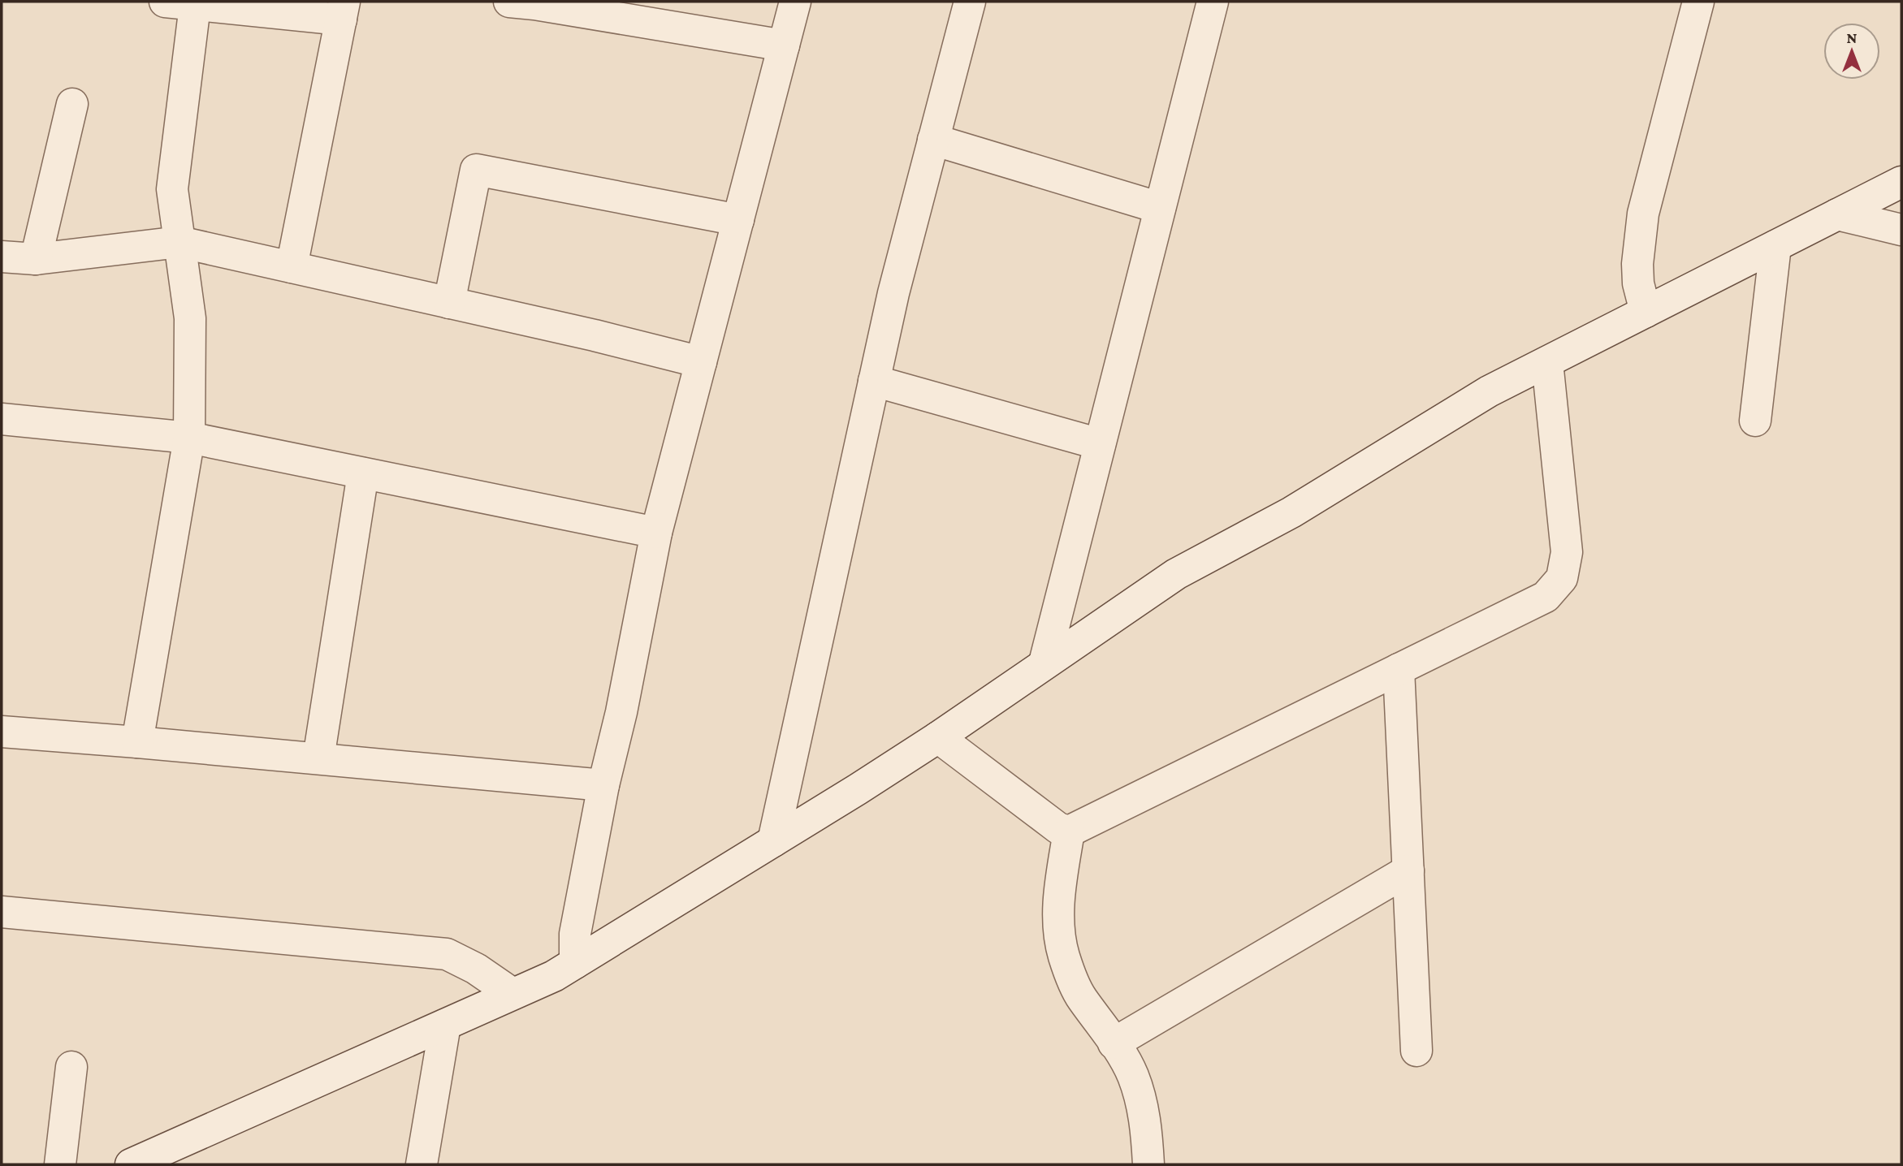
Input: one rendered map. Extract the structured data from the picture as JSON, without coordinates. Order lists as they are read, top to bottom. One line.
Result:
{"north":"top"}
